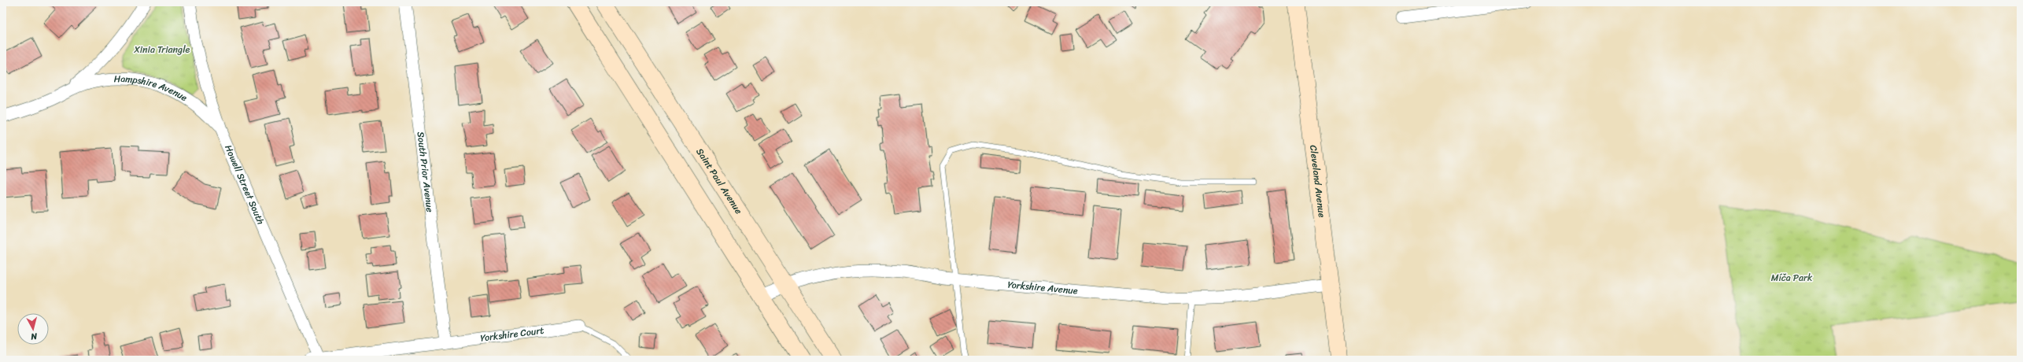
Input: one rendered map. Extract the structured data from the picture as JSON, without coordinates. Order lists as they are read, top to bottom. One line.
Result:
{"streets":{"main road":["Saint Paul Avenue","Cleveland Avenue"],"street":["Hampshire Avenue","South Prior Avenue","Howell Street South","Yorkshire Avenue","Yorkshire Court"]},"crossings":[["Hampshire Avenue","Howell Street South"],["South Prior Avenue","Yorkshire Court"],["Saint Paul Avenue","Yorkshire Avenue"],["Cleveland Avenue","Yorkshire Avenue"]],"parks":["Xinia Triangle","Míča Park"],"north":"bottom"}
